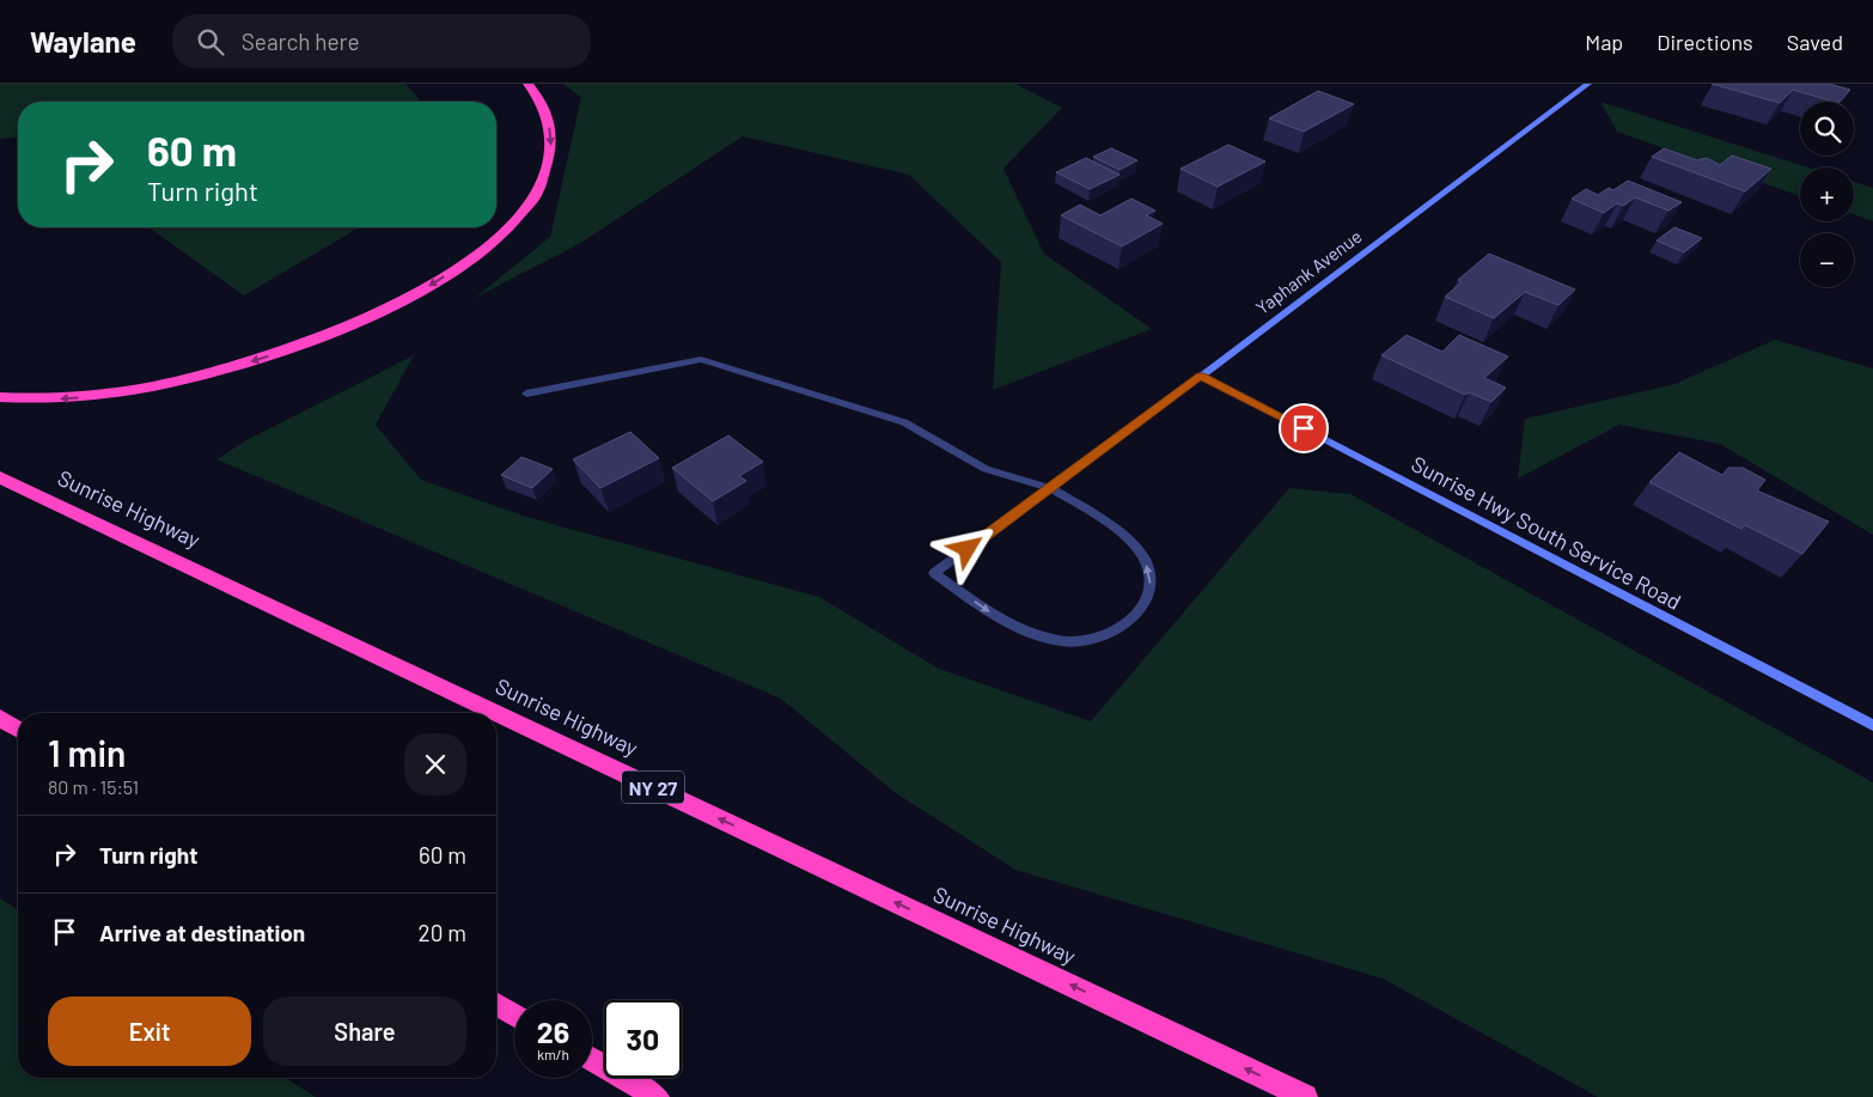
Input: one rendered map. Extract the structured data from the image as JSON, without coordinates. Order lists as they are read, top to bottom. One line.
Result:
{"streets":{"highway":["Sunrise Highway","NY 27"],"street":["Yaphank Avenue","Sunrise Hwy South Service Road"]},"crossings":[["Yaphank Avenue","Sunrise Hwy South Service Road"]],"one_way":["Sunrise Highway"],"page":{"header":"Waylane","search":"Search here","nav":["Map","Directions","Saved"],"map_buttons":["+","−"],"turn":["60 m","Turn right"],"heading":["1 min","80 m · 15:51"],"list":[{"name":"Turn right","value":"60 m"},{"name":"Arrive at destination","value":"20 m"}],"buttons":["Exit","Share"],"speed":"26 km/h","limit":"30"}}
